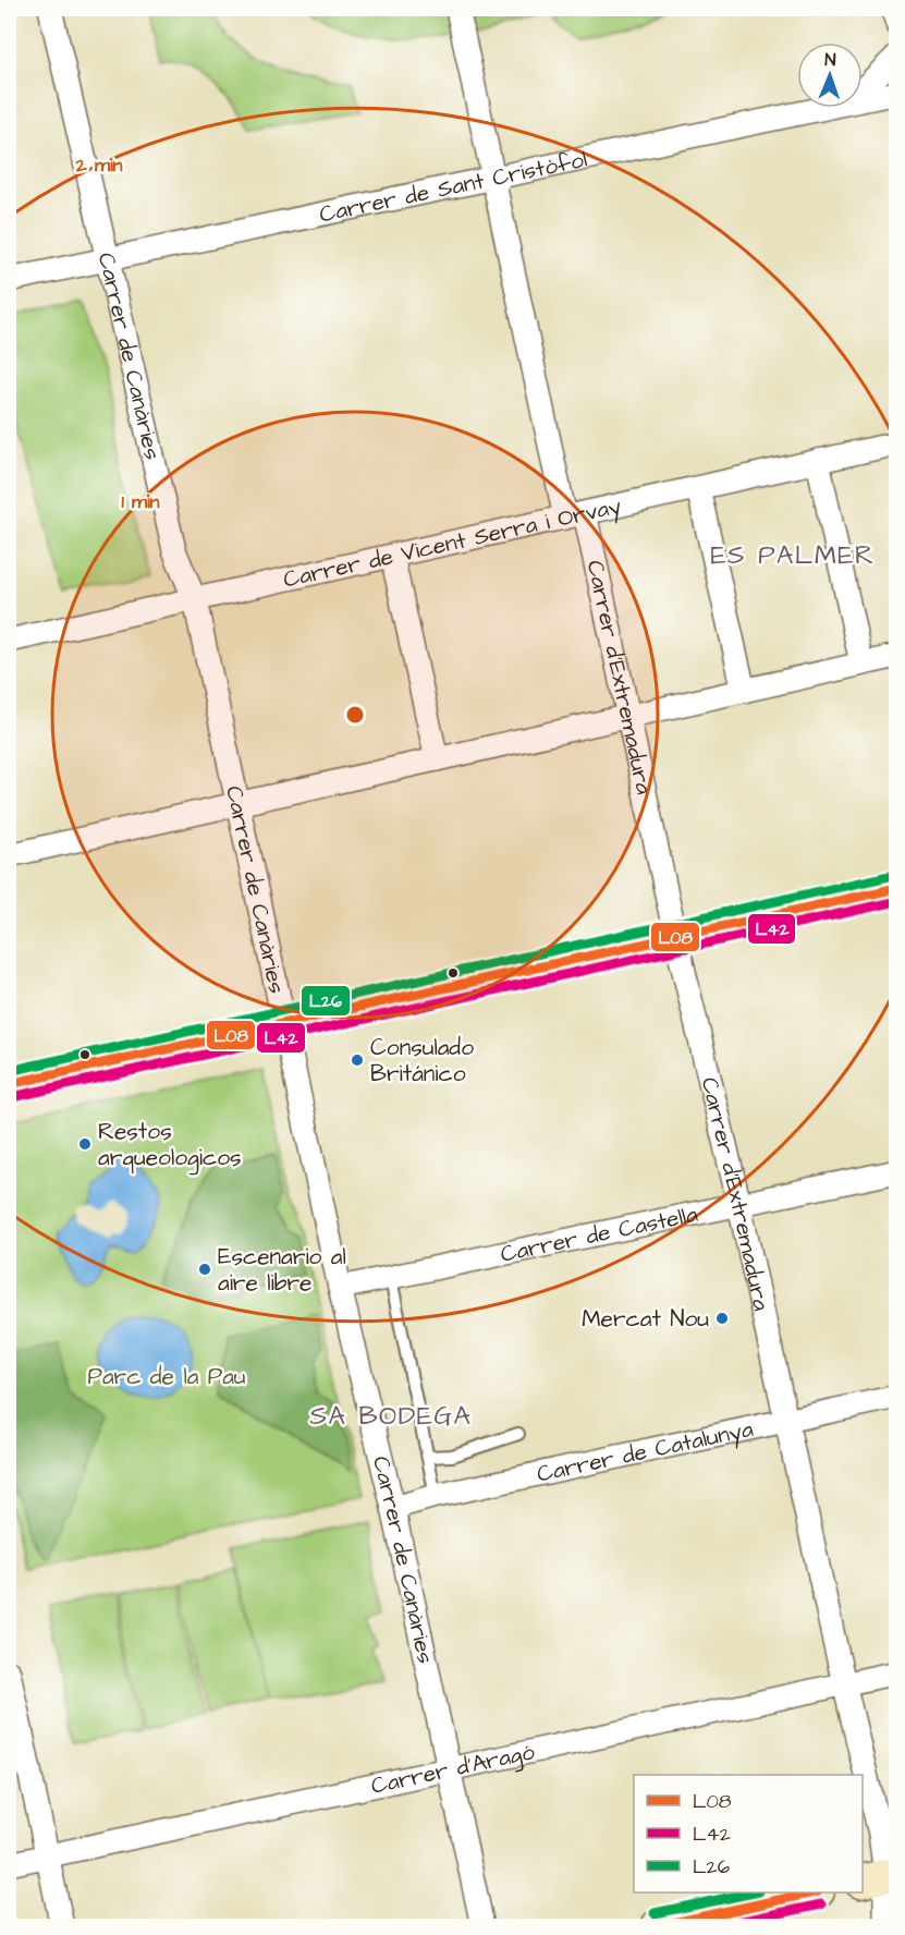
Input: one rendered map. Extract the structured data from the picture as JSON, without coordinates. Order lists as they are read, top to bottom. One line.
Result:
{"streets":{"street":["Carrer de Sant Cristòfol","Carrer de Canàries","Carrer de Vicent Serra i Orvay","Carrer d'Extremadura","Carrer de Castella","Carrer de Catalunya","Carrer d'Aragó"]},"crossings":[["Carrer de Sant Cristòfol","Carrer de Canàries"],["Carrer de Sant Cristòfol","Carrer d'Extremadura"],["Carrer de Canàries","Carrer de Vicent Serra i Orvay"],["Carrer de Canàries","Carrer de Castella"],["Carrer de Canàries","Carrer de Catalunya"],["Carrer de Canàries","Carrer d'Aragó"],["Carrer de Vicent Serra i Orvay","Carrer d'Extremadura"],["Carrer d'Extremadura","Carrer de Castella"],["Carrer d'Extremadura","Carrer de Catalunya"],["Carrer d'Extremadura","Carrer d'Aragó"]],"districts":["ES PALMER","SA BODEGA"],"parks":["Parc de la Pau"],"places":["Consulado Británico","Restos arqueologicos","Escenario al aire libre","Mercat Nou"],"lines":["transit line L26","transit line L08","transit line L42"],"legend":["L08","L42","L26"],"north":"top","rings":["2 min","1 min"]}
